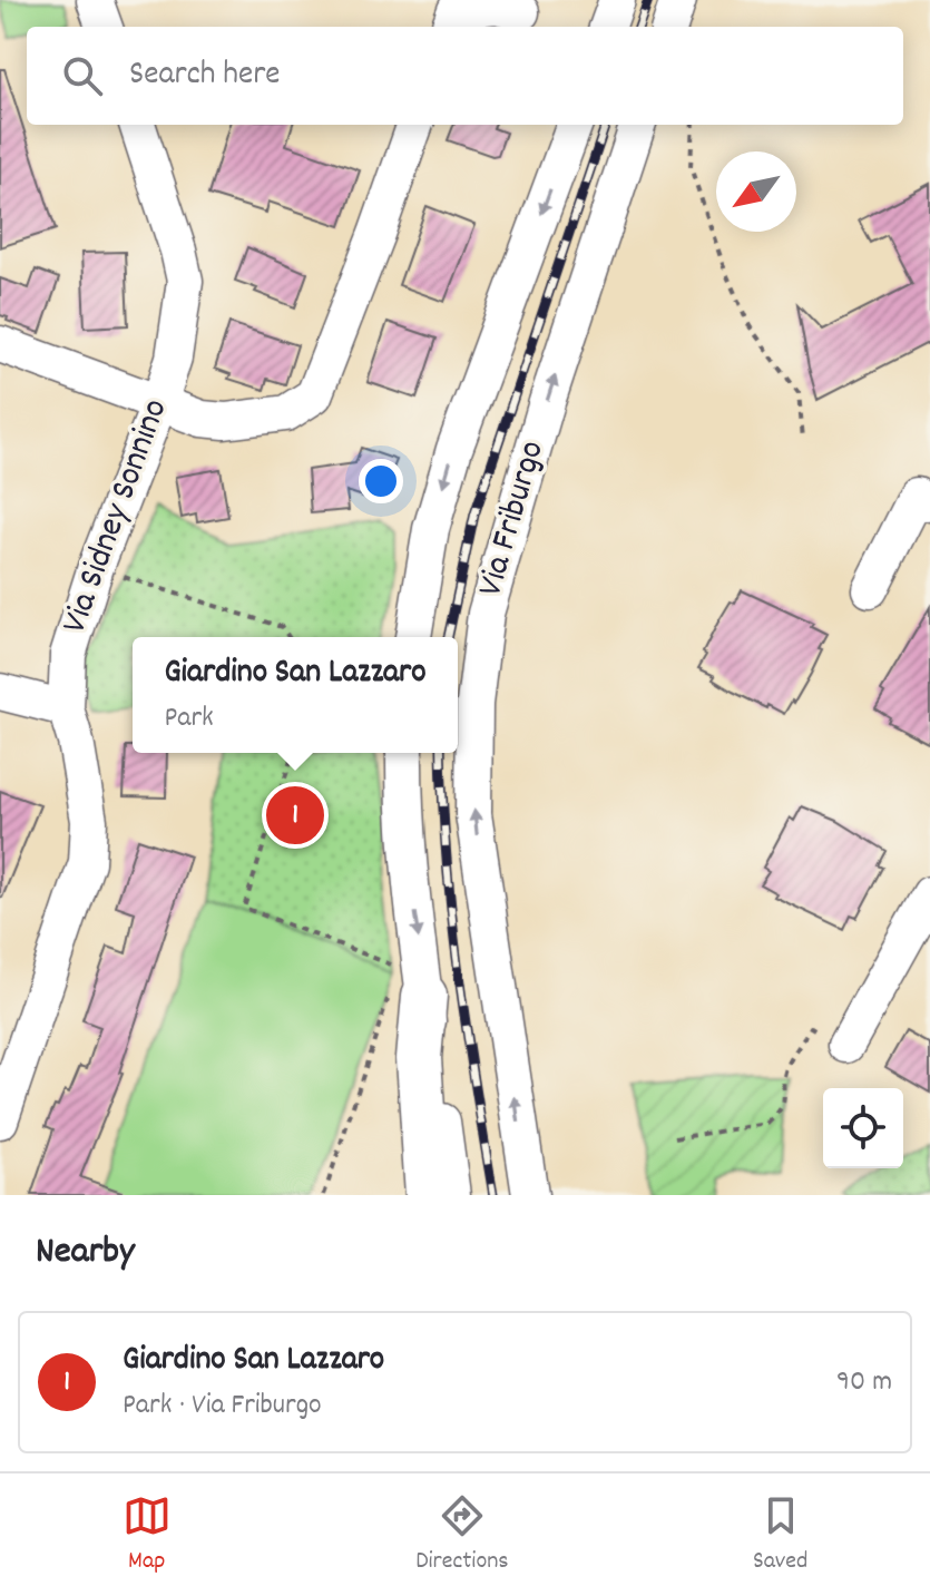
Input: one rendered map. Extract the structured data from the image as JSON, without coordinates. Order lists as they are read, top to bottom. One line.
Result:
{"streets":{"street":["Via Sidney Sonnino","Via Friburgo"]},"north":"bottom left","page":{"search":"Search here","popup":["Giardino San Lazzaro","Park"],"pins":"1","heading":"Nearby","list":[{"mark":"1","name":"Giardino San Lazzaro","note":"Park · Via Friburgo","value":"90 m"}],"nav":["Map","Directions","Saved"]}}
